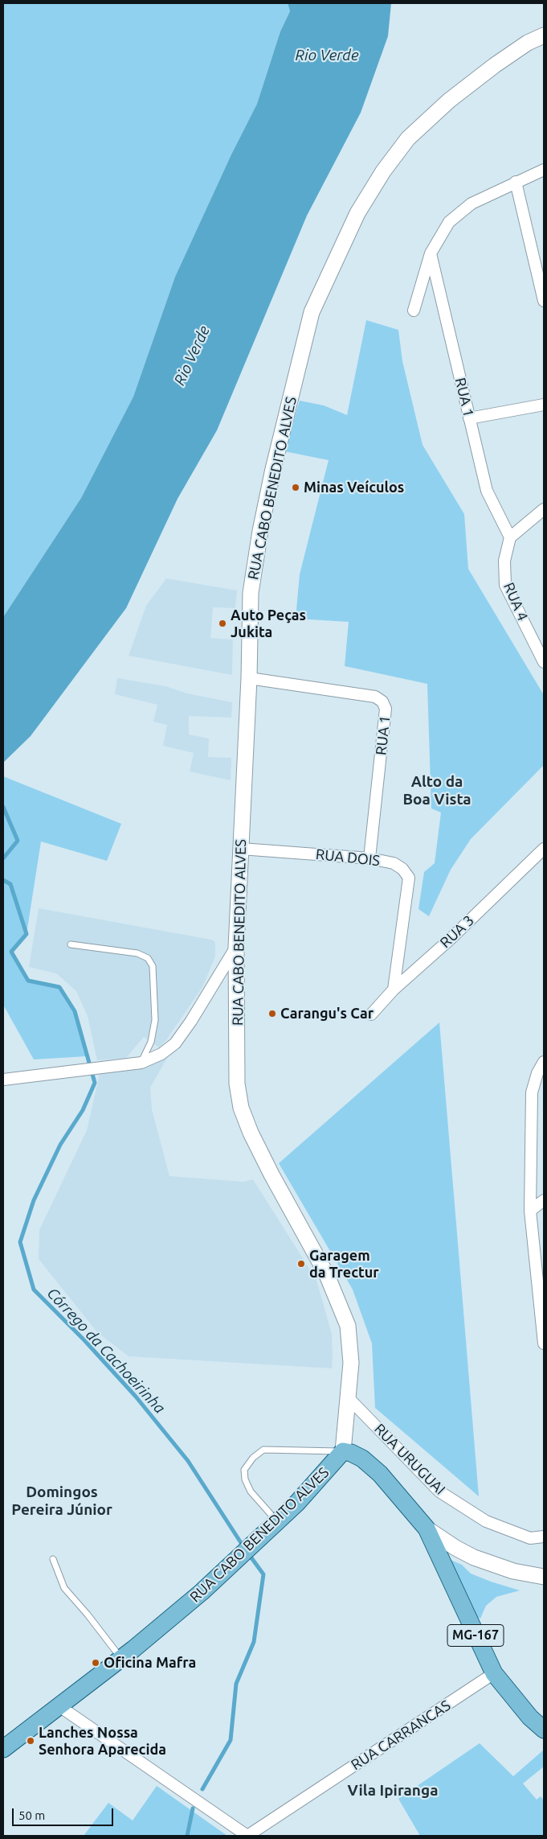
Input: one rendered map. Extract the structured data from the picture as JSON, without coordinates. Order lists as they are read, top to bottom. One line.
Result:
{"streets":{"main road":["RUA CABO BENEDITO ALVES","MG-167"],"street":["RUA 1","RUA 4","RUA DOIS","RUA 3","RUA URUGUAI","RUA CARRANCAS"]},"crossings":[["RUA 1","RUA CABO BENEDITO ALVES"],["RUA 1","RUA 4"],["RUA 1","RUA DOIS"],["RUA CABO BENEDITO ALVES","RUA DOIS"],["RUA CABO BENEDITO ALVES","RUA URUGUAI"],["RUA CABO BENEDITO ALVES","MG-167"],["RUA DOIS","RUA 3"],["MG-167","RUA CARRANCAS"]],"districts":["Alto da Boa Vista","Domingos Pereira Júnior","Vila Ipiranga"],"water":["Rio Verde","Córrego da Cachoeirinha"],"places":["Minas Veículos","Auto Peças Jukita","Carangu's Car","Garagem da Trectur","Oficina Mafra","Lanches Nossa Senhora Aparecida"],"scale_bar":"50 m"}
